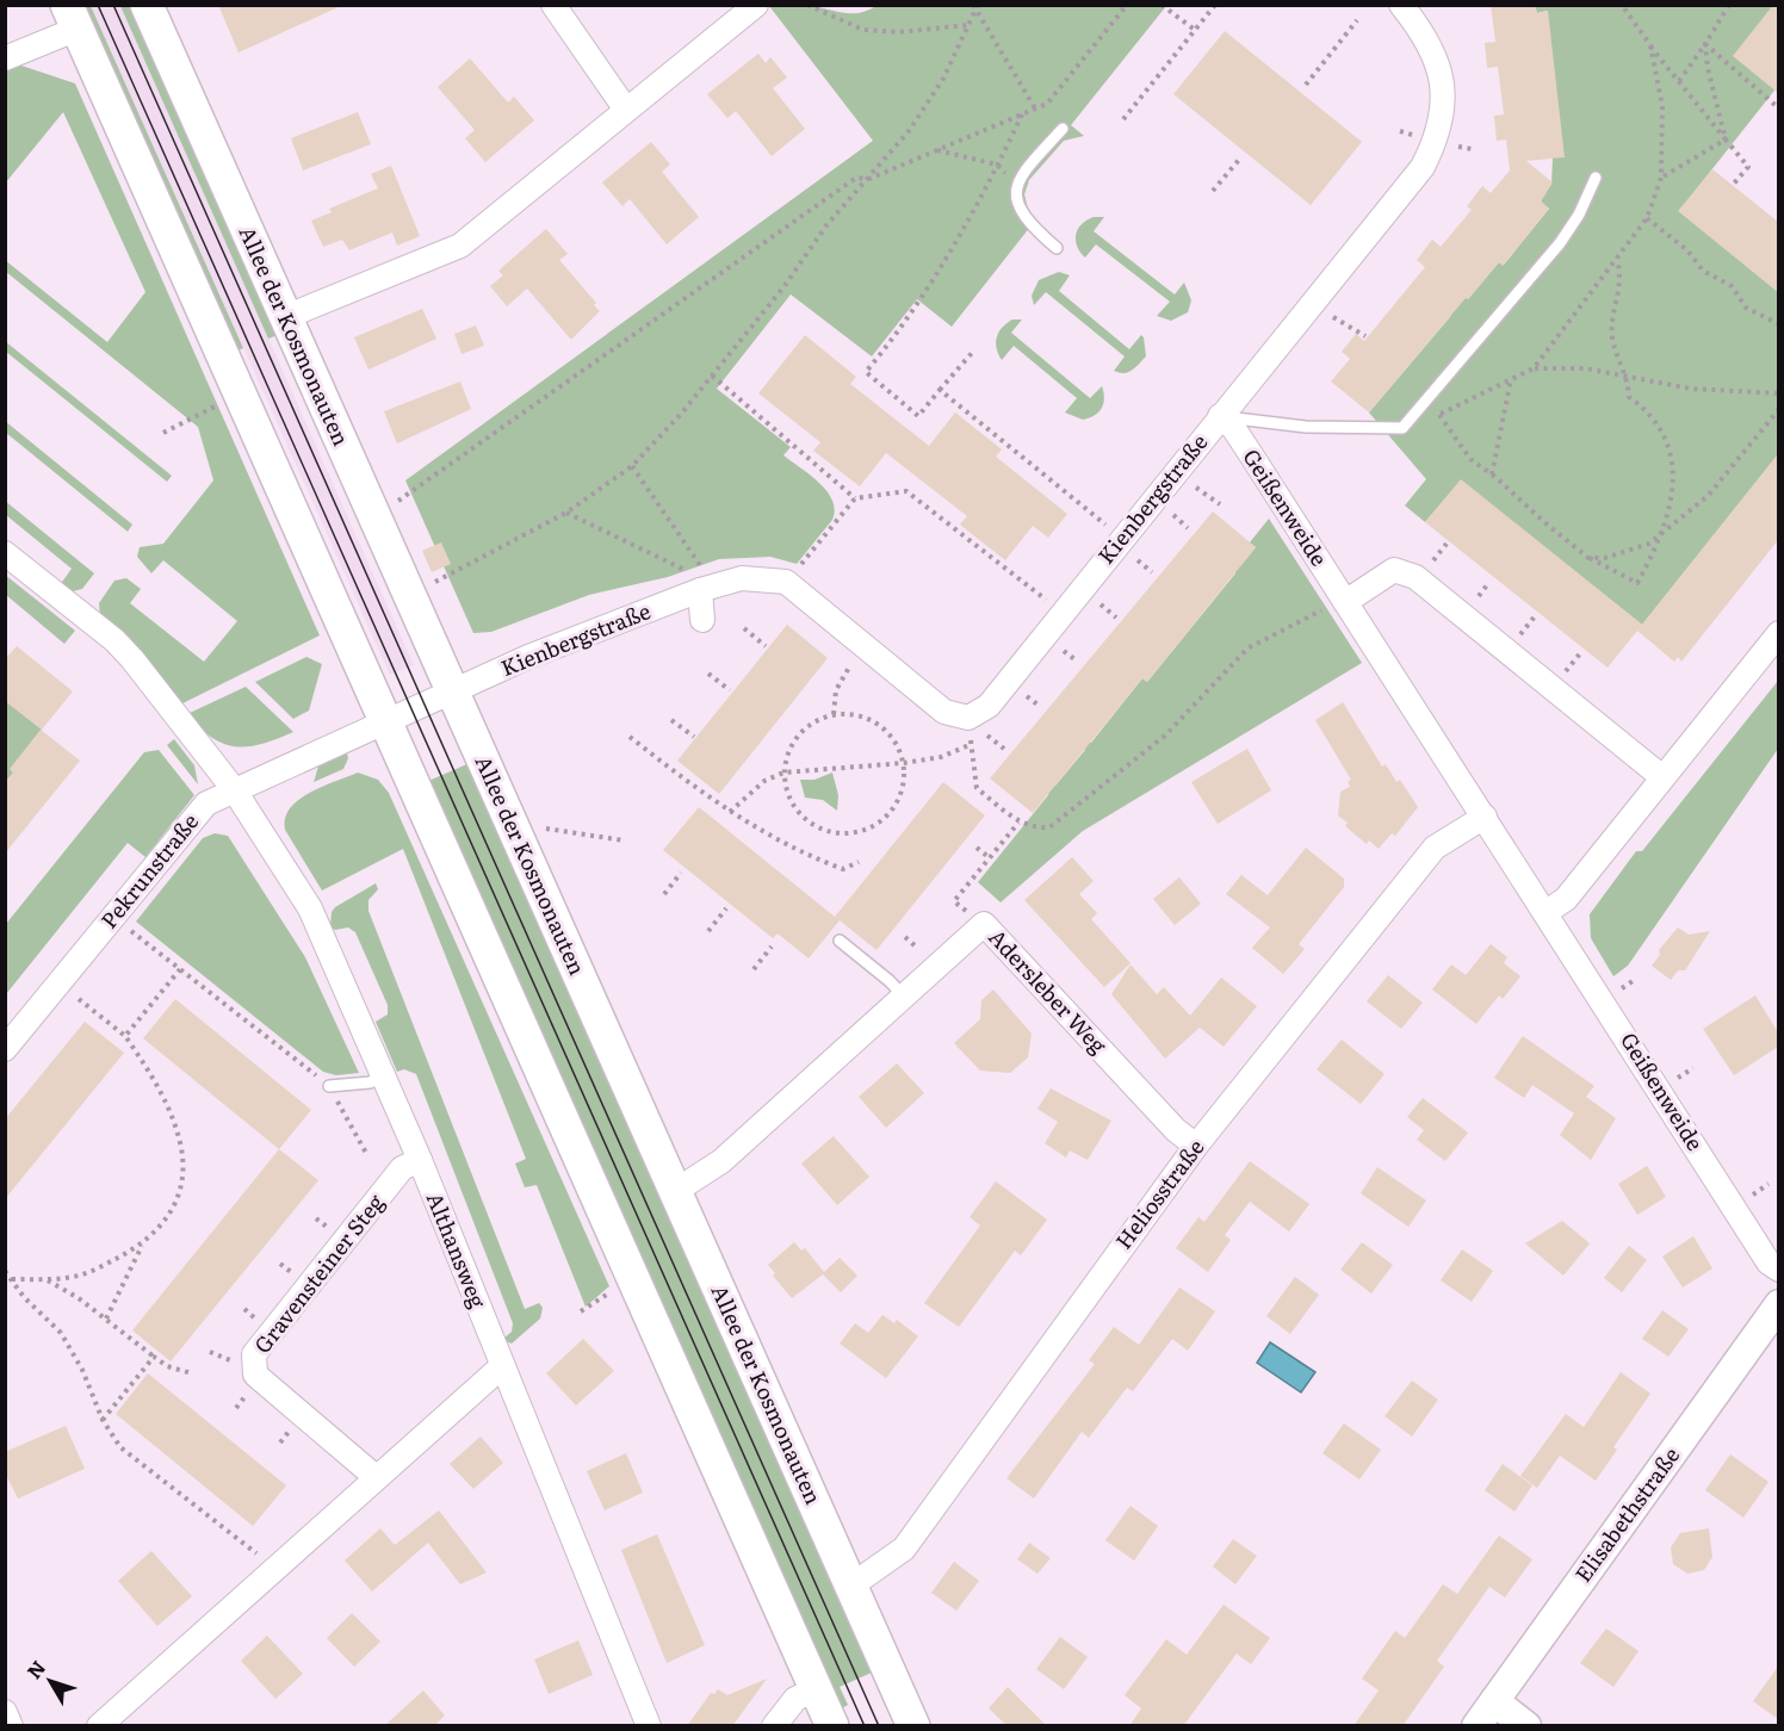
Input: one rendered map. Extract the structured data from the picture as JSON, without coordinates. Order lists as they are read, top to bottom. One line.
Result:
{"streets":{"main road":["Allee der Kosmonauten"],"street":["Kienbergstraße","Geißenweide","Pekrunstraße","Adersleber Weg","Heliosstraße","Althansweg","Gravensteiner Steg","Elisabethstraße"]},"crossings":[["Allee der Kosmonauten","Kienbergstraße"],["Allee der Kosmonauten","Pekrunstraße"],["Allee der Kosmonauten","Adersleber Weg"],["Allee der Kosmonauten","Heliosstraße"],["Kienbergstraße","Geißenweide"],["Kienbergstraße","Pekrunstraße"],["Geißenweide","Heliosstraße"],["Pekrunstraße","Althansweg"],["Adersleber Weg","Heliosstraße"],["Althansweg","Gravensteiner Steg"]],"north":"top left"}
